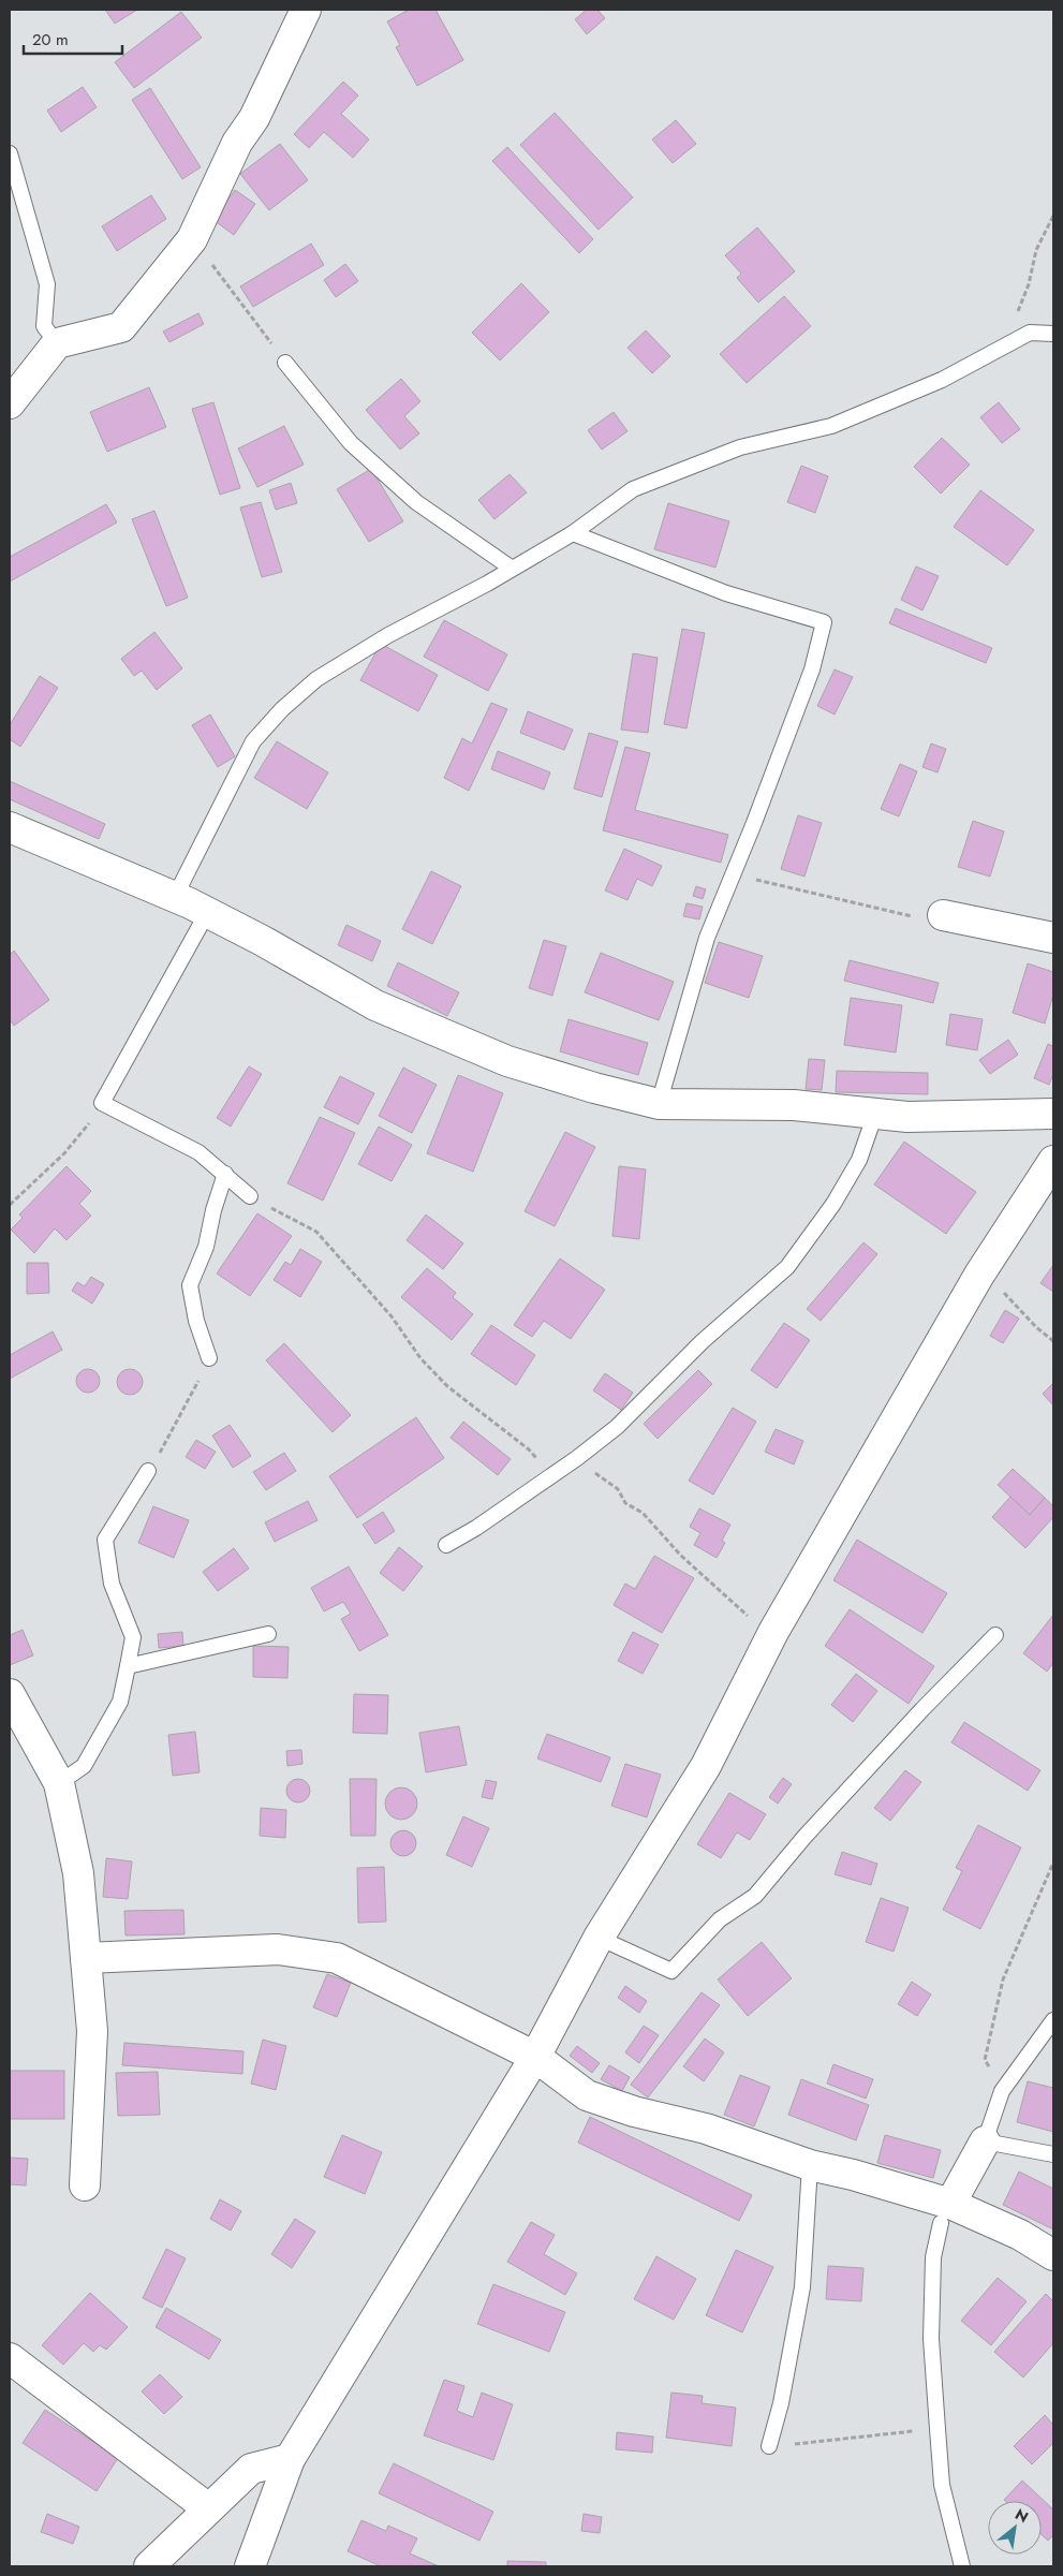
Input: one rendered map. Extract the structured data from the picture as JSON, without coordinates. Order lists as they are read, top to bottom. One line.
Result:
{"scale_bar":"20 m","north":"top right"}
